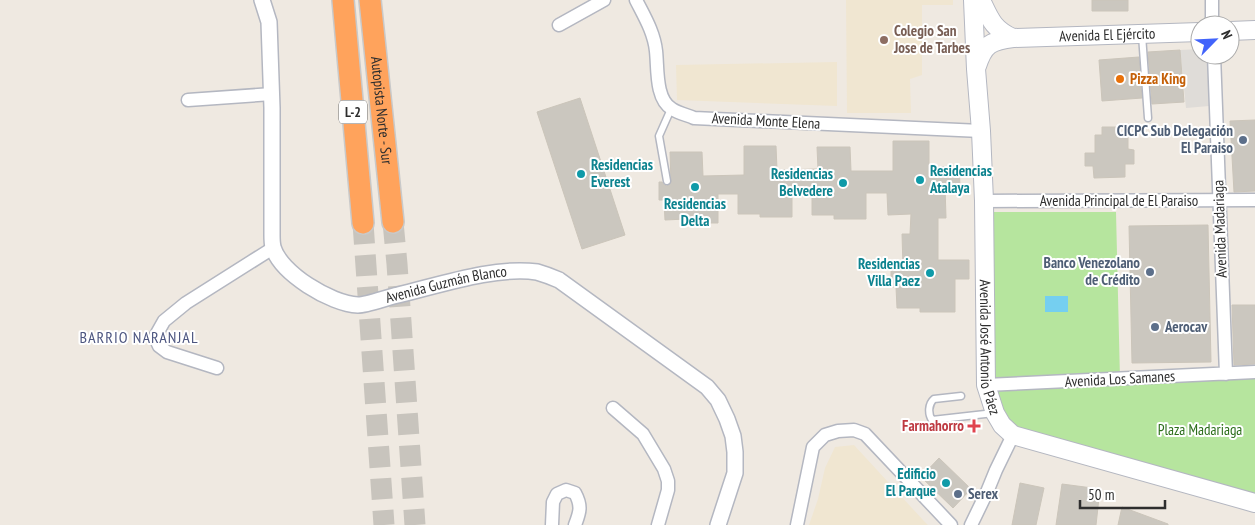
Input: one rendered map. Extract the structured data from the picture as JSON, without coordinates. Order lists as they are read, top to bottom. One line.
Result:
{"streets":{"highway":["Autopista Norte - Sur","L-2"],"main road":["Avenida El Ejército","Avenida José Antonio Páez"],"street":["Avenida Monte Elena","Avenida Principal de El Paraiso","Avenida Madariaga","Avenida Guzmán Blanco","Avenida Los Samanes"]},"crossings":[["Avenida El Ejército","Avenida José Antonio Páez"],["Avenida Monte Elena","Avenida José Antonio Páez"],["Avenida Principal de El Paraiso","Avenida Madariaga"],["Avenida Principal de El Paraiso","Avenida José Antonio Páez"],["Avenida Madariaga","Avenida Los Samanes"],["Avenida José Antonio Páez","Avenida Los Samanes"]],"districts":["BARRIO NARANJAL"],"parks":["Plaza Madariaga"],"places":{"other":["Colegio San Jose de Tarbes","Pizza King","CICPC Sub Delegación El Paraiso","Residencias Everest","Residencias Atalaya","Residencias Belvedere","Residencias Delta","Banco Venezolano de Crédito","Residencias Villa Paez","Aerocav","Edificio El Parque","Serex"],"health":["Farmahorro"]},"scale_bar":"50 m","north":"top right"}
